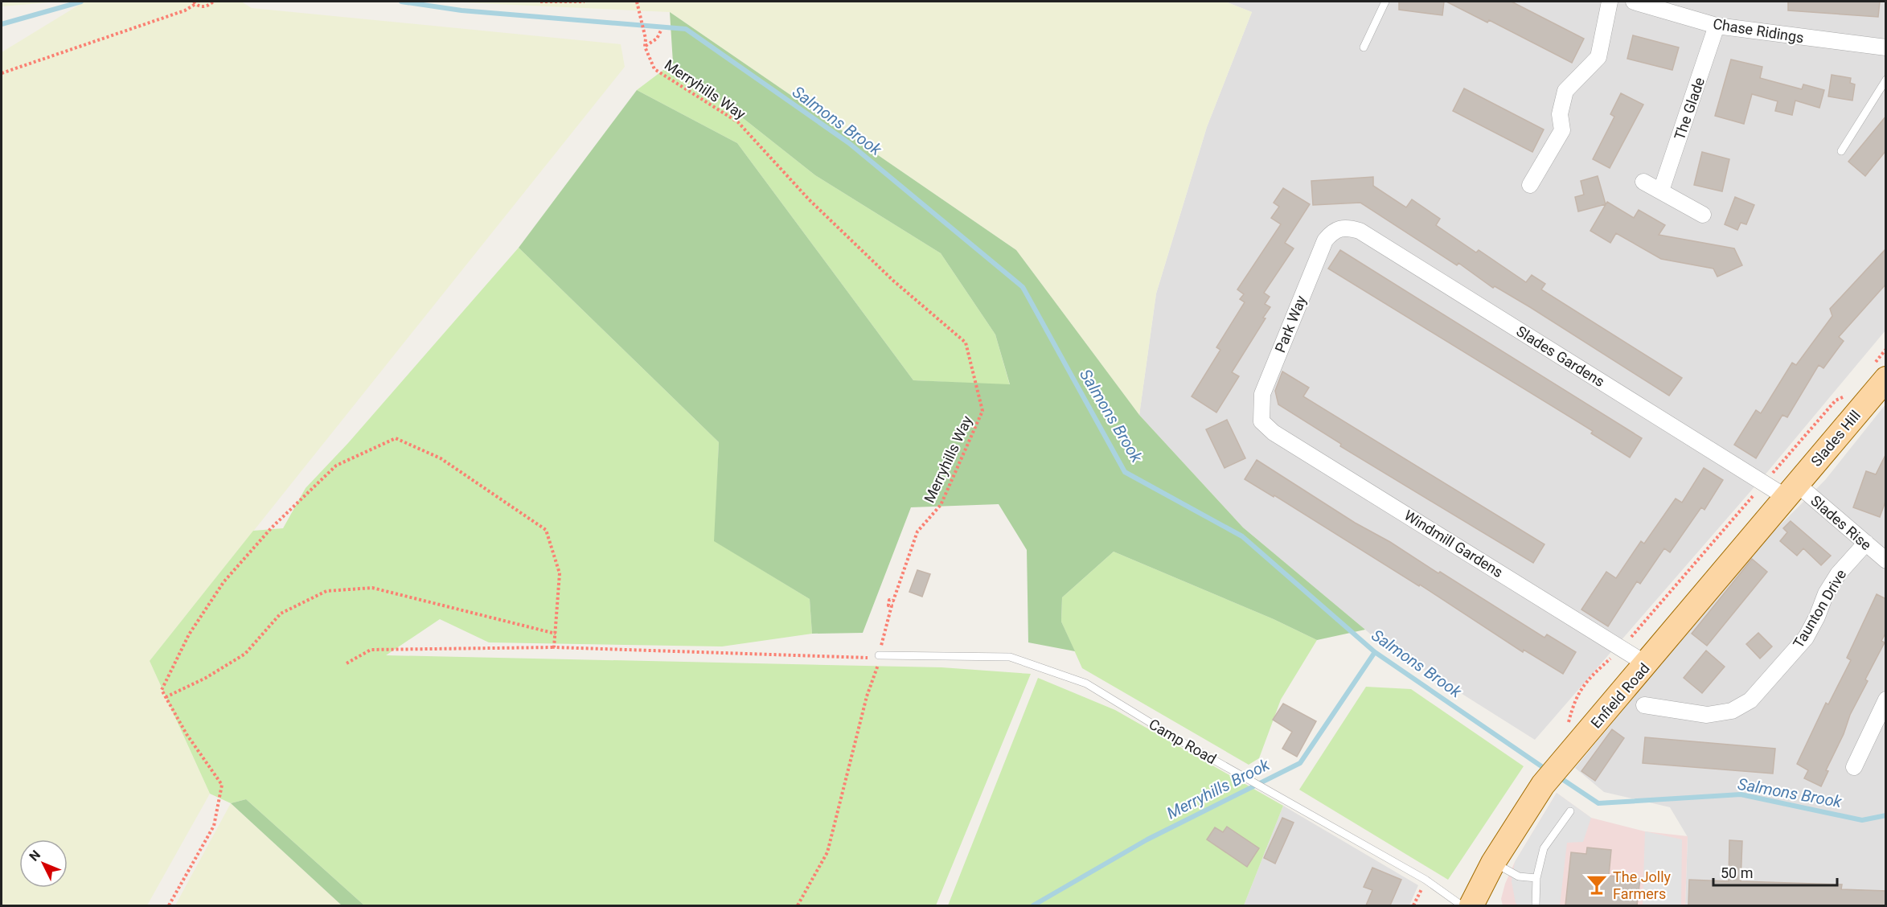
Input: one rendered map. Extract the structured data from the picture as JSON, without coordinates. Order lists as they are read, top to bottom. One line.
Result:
{"streets":{"main road":["Slades Hill","Enfield Road"],"street":["Chase Ridings","The Glade","Park Way","Slades Gardens","Slades Rise","Windmill Gardens","Taunton Drive"],"lane":["Camp Road"],"path":["Merryhills Way"]},"crossings":[["Chase Ridings","The Glade"],["Merryhills Way","Camp Road"],["Park Way","Slades Gardens"],["Park Way","Windmill Gardens"],["Slades Gardens","Slades Hill"],["Slades Gardens","Slades Rise"],["Slades Gardens","Enfield Road"],["Slades Hill","Slades Rise"],["Slades Hill","Enfield Road"],["Slades Rise","Taunton Drive"],["Slades Rise","Enfield Road"],["Windmill Gardens","Enfield Road"]],"water":["Salmons Brook","Merryhills Brook"],"places":{"bar":["The Jolly Farmers"]},"scale_bar":"50 m","north":"top left"}
